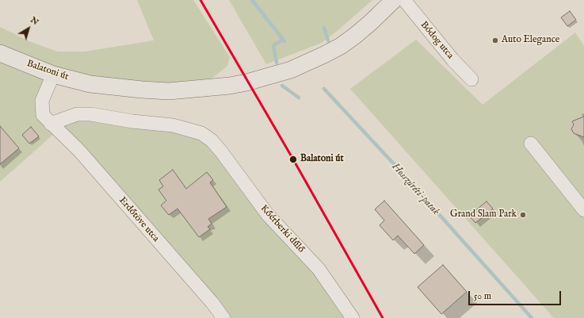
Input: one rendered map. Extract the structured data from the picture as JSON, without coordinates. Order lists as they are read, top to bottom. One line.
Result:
{"streets":{"main road":["Balatoni út"],"street":["Bódog utca","Erdőtöve utca","Kőérberki dűlő"]},"crossings":[["Balatoni út","Erdőtöve utca"],["Erdőtöve utca","Kőérberki dűlő"]],"water":["Hosszúréti-patak"],"places":["Auto Elegance","Balatoni út","Grand Slam Park"],"scale_bar":"50 m","north":"top right"}
